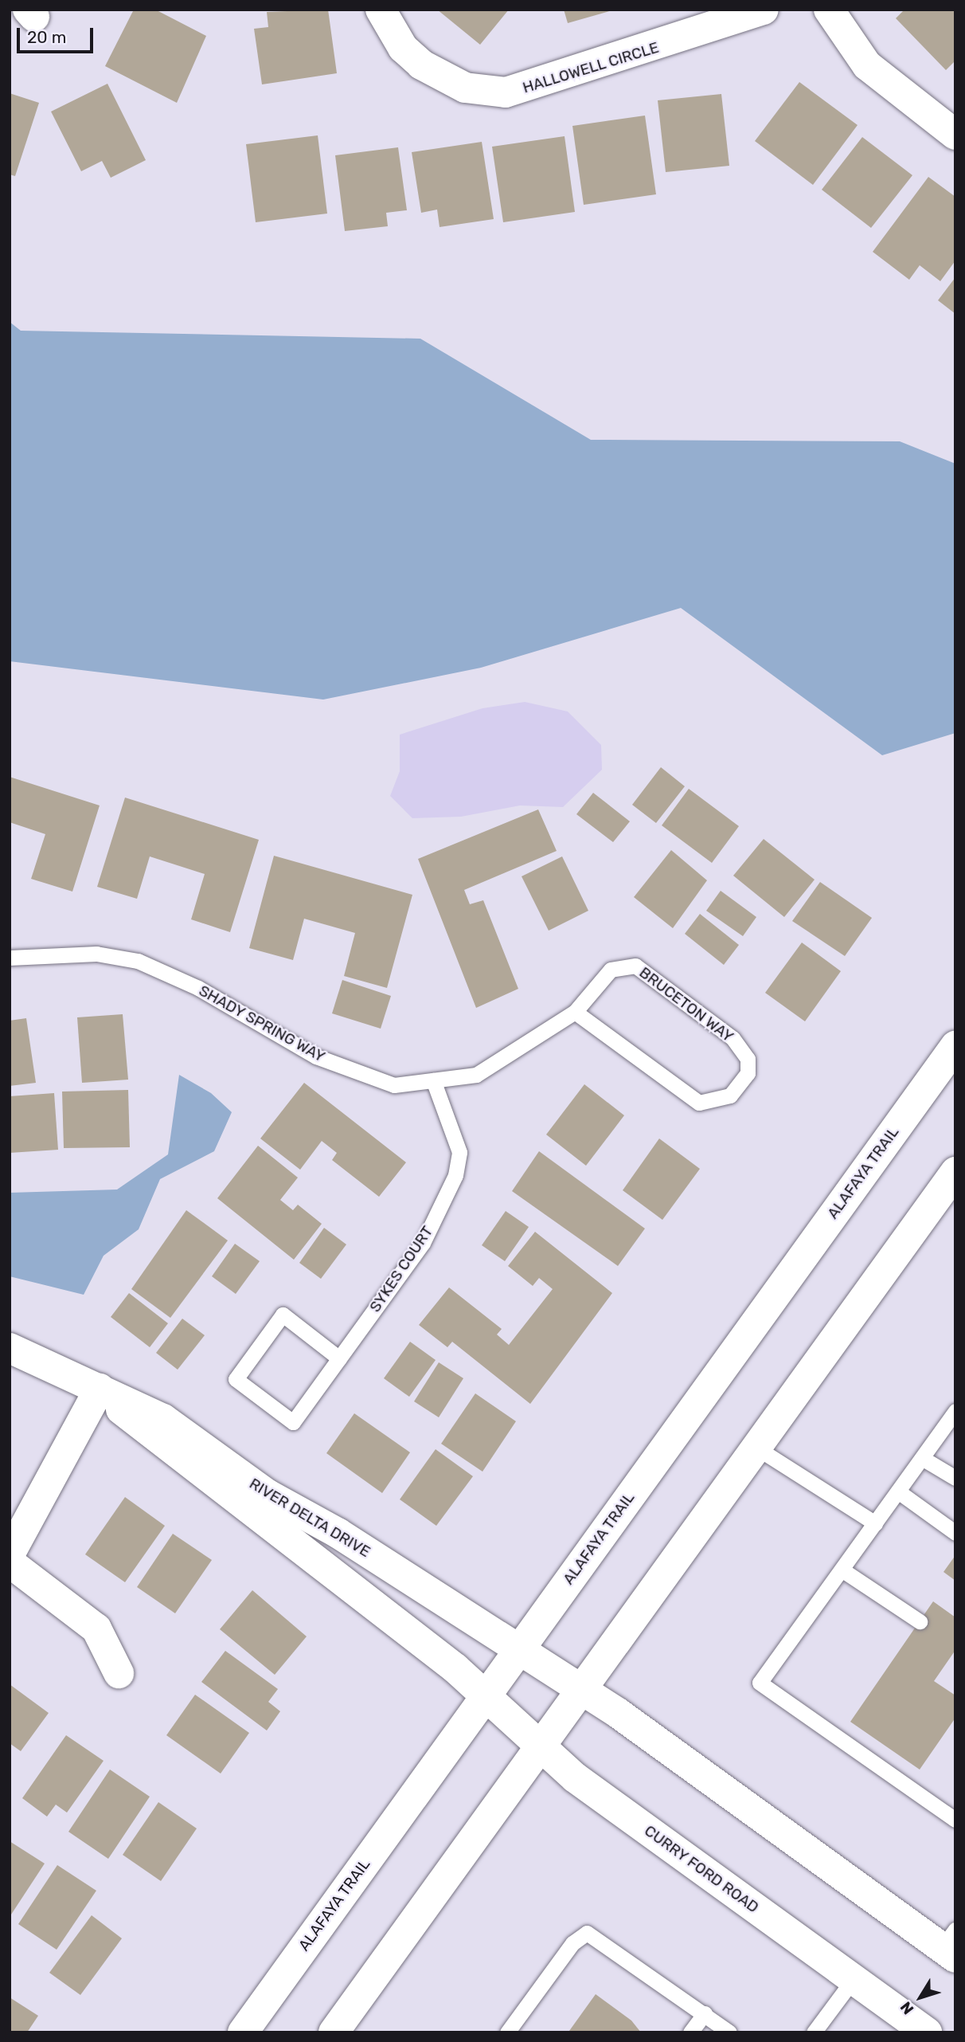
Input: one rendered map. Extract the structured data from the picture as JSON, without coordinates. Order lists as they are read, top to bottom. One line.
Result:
{"streets":{"street":["HALLOWELL CIRCLE","ALAFAYA TRAIL","RIVER DELTA DRIVE","CURRY FORD ROAD"],"lane":["BRUCETON WAY","SHADY SPRING WAY","SYKES COURT"]},"crossings":[["BRUCETON WAY","SHADY SPRING WAY"],["SHADY SPRING WAY","SYKES COURT"],["ALAFAYA TRAIL","RIVER DELTA DRIVE"],["ALAFAYA TRAIL","CURRY FORD ROAD"],["RIVER DELTA DRIVE","CURRY FORD ROAD"]],"scale_bar":"20 m","north":"bottom left"}
